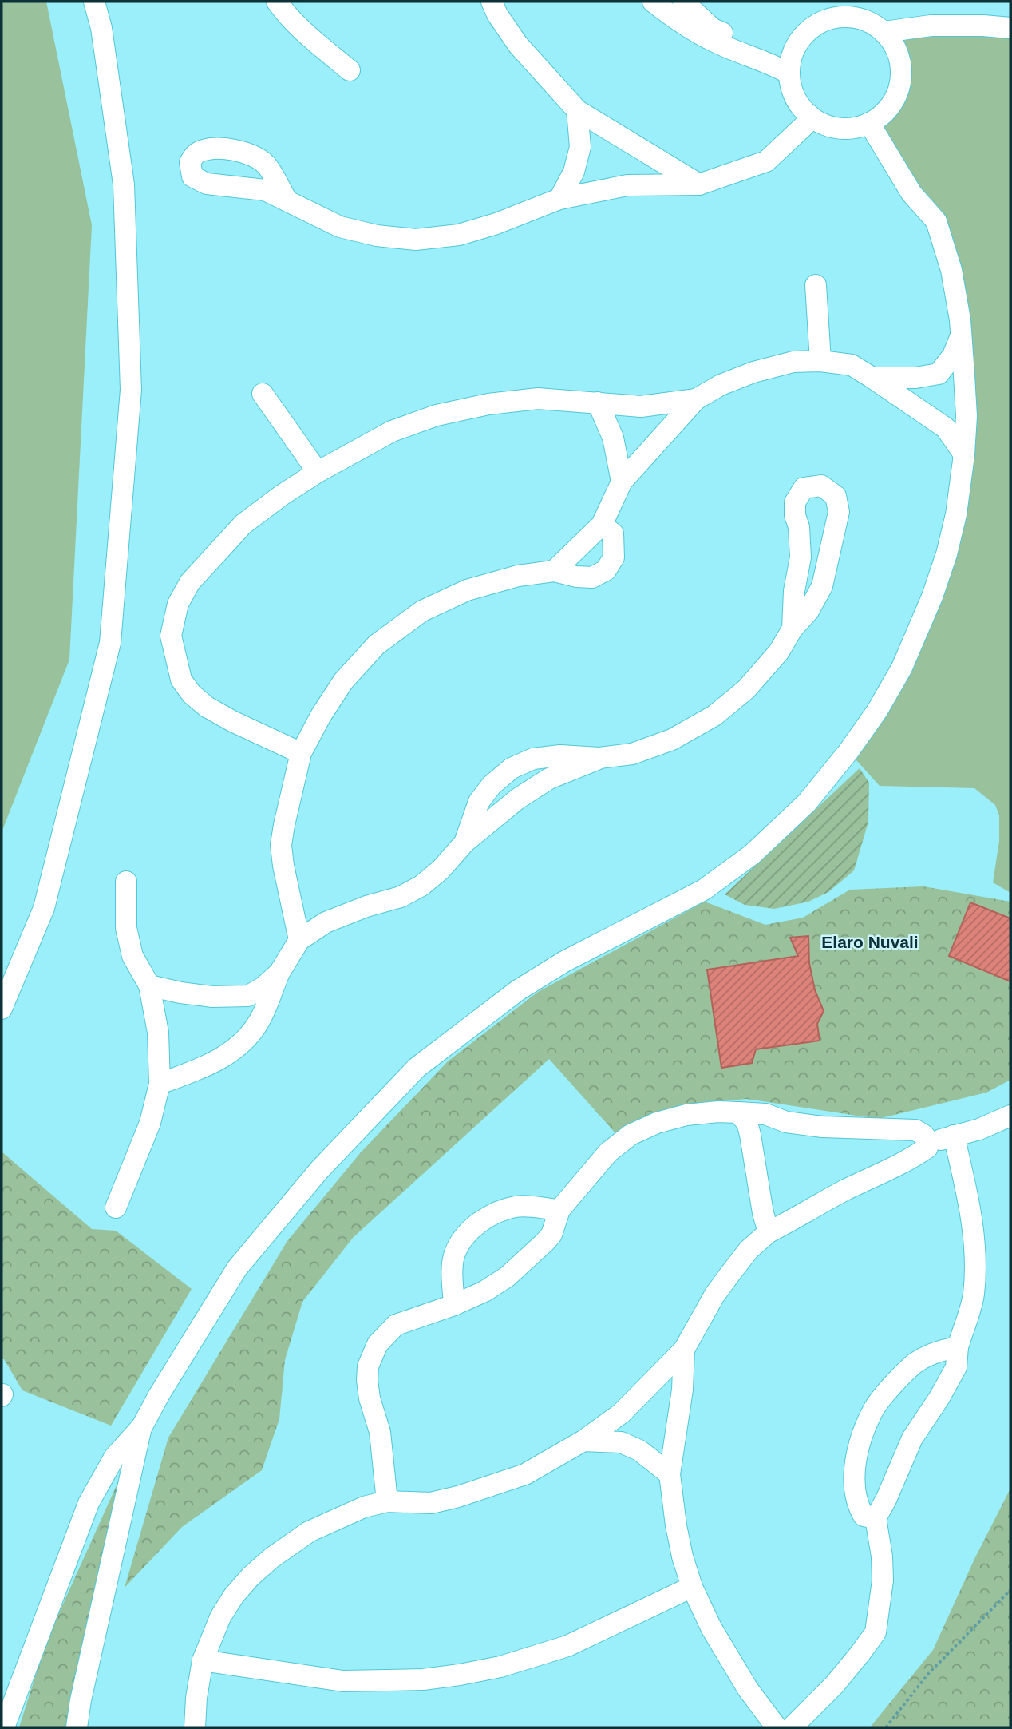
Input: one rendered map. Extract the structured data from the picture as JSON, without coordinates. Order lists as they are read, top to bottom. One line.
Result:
{"districts":["Elaro Nuvali"]}
